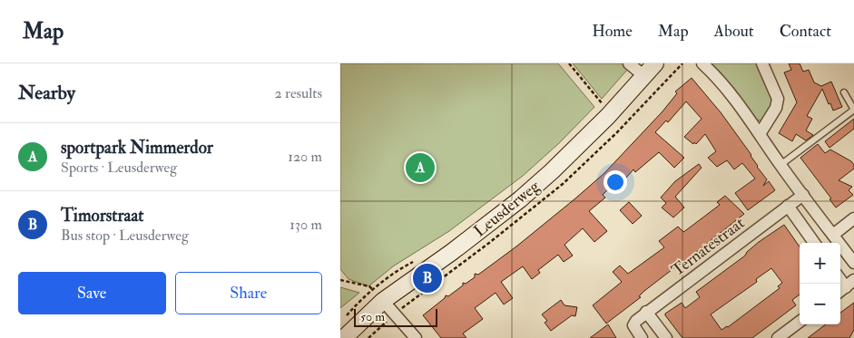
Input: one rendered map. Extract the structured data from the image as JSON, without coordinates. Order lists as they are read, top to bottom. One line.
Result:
{"streets":{"street":["Leusderweg","Ternatestraat"]},"scale_bar":"50 m","page":{"header":"Map","nav":["Home","Map","About","Contact"],"heading":["Nearby","2 results"],"list":[{"mark":"A","name":"sportpark Nimmerdor","note":"Sports · Leusderweg","value":"120 m"},{"mark":"B","name":"Timorstraat","note":"Bus stop · Leusderweg","value":"130 m"}],"pins":["A","B"],"map_buttons":["+","−"],"buttons":["Save","Share"],"scale":"50 m"}}
